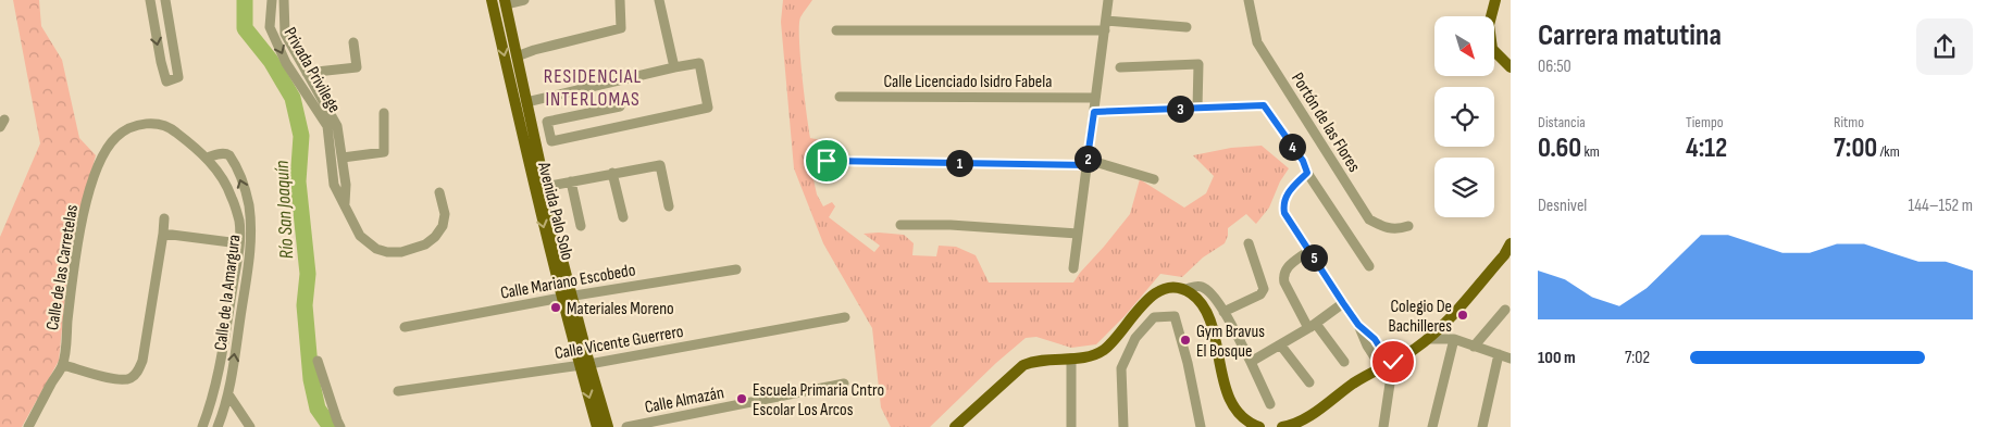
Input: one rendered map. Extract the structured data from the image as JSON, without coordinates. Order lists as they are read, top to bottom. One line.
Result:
{"streets":{"main road":["Avenida Palo Solo"],"street":["Privada Privilege","Calle Licenciado Isidro Fabela","Portón de las Flores","Calle de las Carretelas","Calle Mariano Escobedo","Calle de la Amargura","Calle Vicente Guerrero","Calle Almazán"]},"crossings":[["Avenida Palo Solo","Calle Mariano Escobedo"],["Avenida Palo Solo","Calle Vicente Guerrero"],["Calle de las Carretelas","Calle de la Amargura"]],"districts":["RESIDENCIAL INTERLOMAS"],"water":["Río San Joaquín"],"places":["Materiales Moreno","Colegio De Bachilleres","Gym Bravus El Bosque","Escuela Primaria Cntro Escolar Los Arcos"],"north":"bottom right","page":{"heading":["Carrera matutina","06:50"],"stats":[["Distancia","0.60 km"],["Tiempo","4:12"],["Ritmo","7:00 /km"]],"pins":["3","4","2","1","5"],"chart":["Desnivel","144–152 m"],"list":[{"name":"100 m","note":"7:02"}]}}
